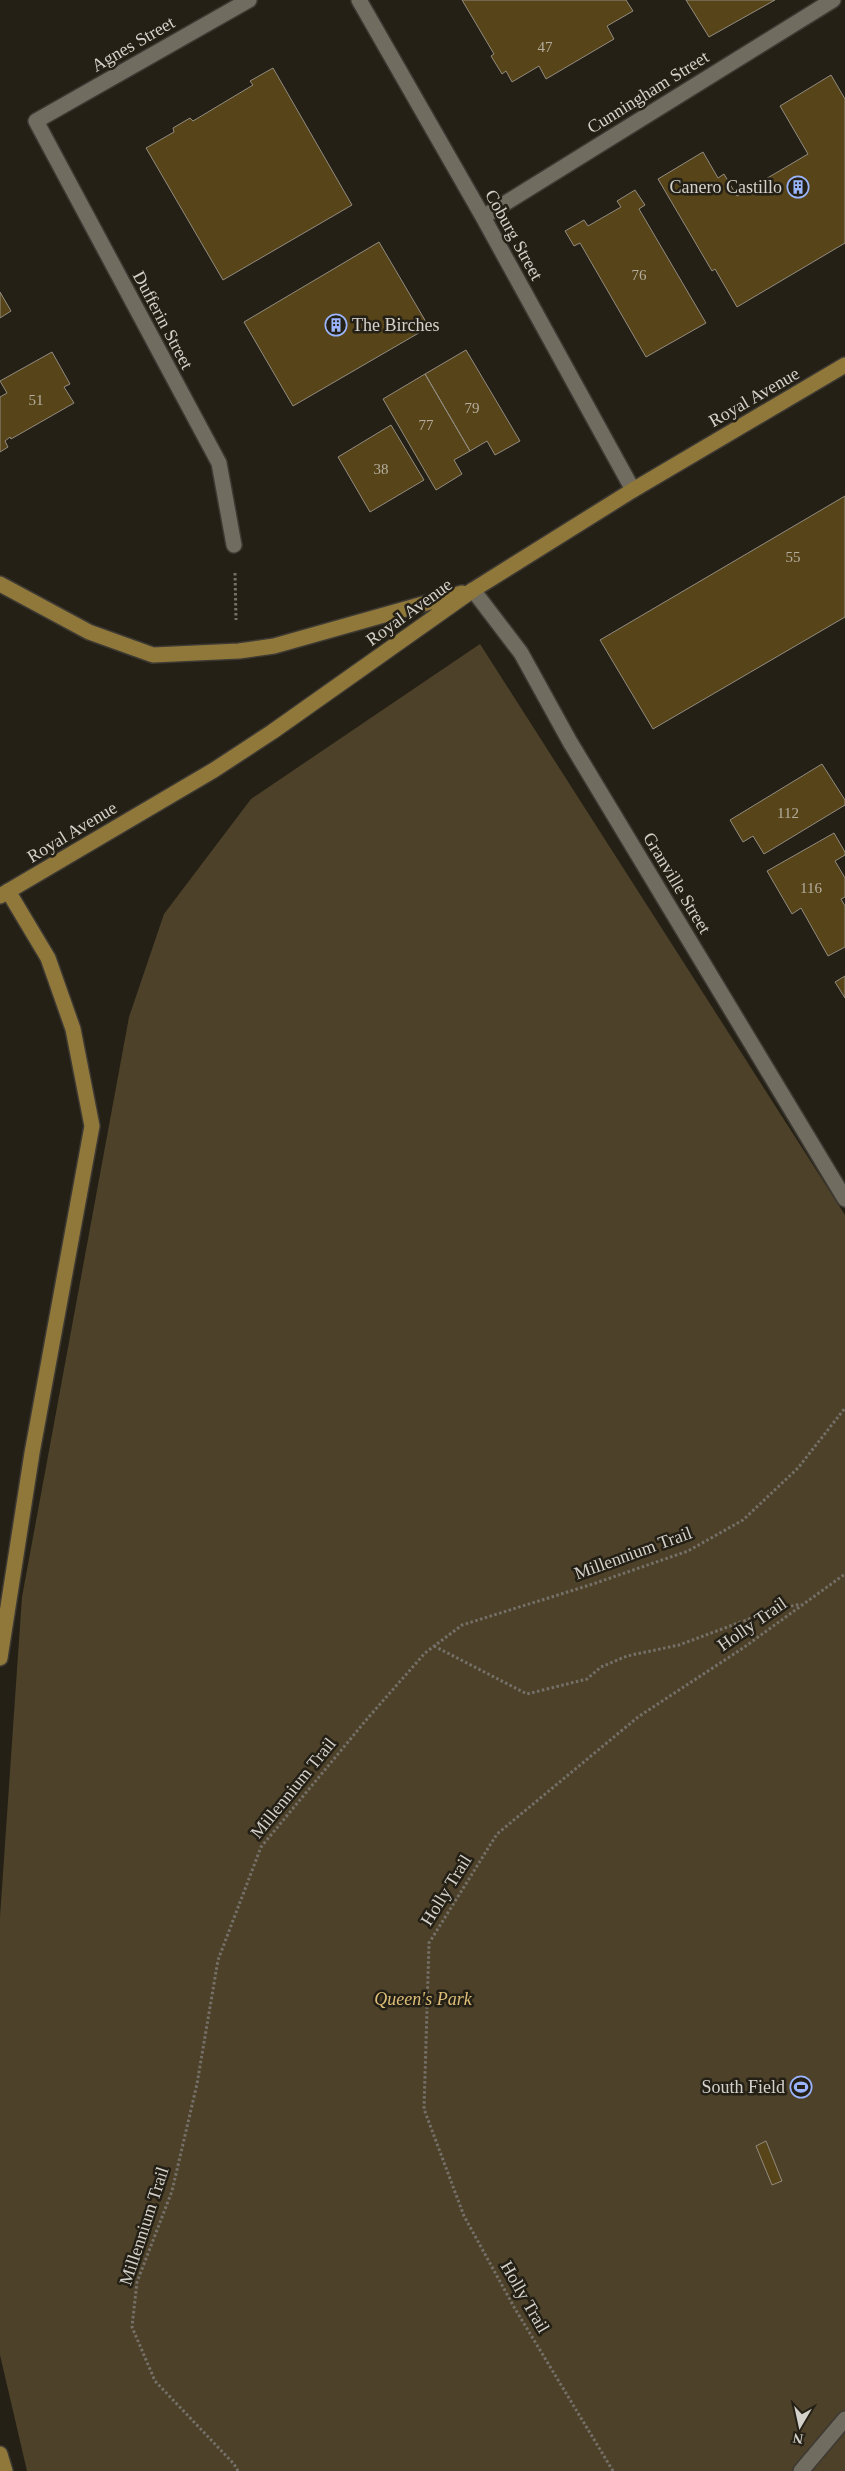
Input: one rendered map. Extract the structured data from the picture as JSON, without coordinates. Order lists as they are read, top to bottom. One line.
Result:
{"streets":{"main road":["Royal Avenue"],"street":["Agnes Street","Cunningham Street","Coburg Street","Dufferin Street","Granville Street"],"path":["Millennium Trail","Holly Trail"]},"crossings":[["Agnes Street","Dufferin Street"],["Cunningham Street","Coburg Street"],["Coburg Street","Royal Avenue"],["Royal Avenue","Granville Street"]],"parks":["Queen's Park"],"places":{"building":["Canero Castillo","The Birches"],"sports":["South Field"]},"house_numbers":["47","76","51","79","77","38","55","112","116"],"north":"bottom"}
